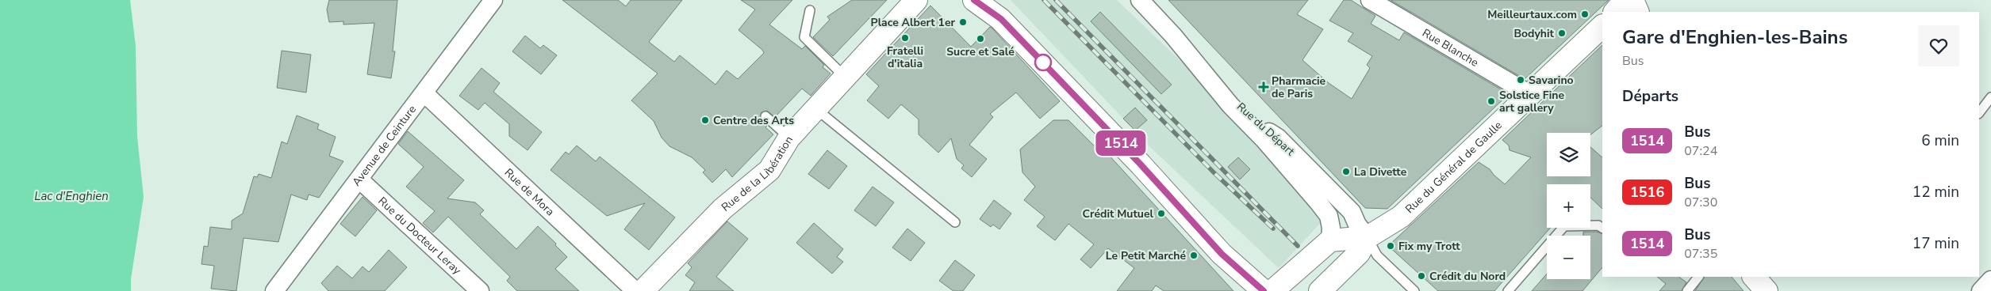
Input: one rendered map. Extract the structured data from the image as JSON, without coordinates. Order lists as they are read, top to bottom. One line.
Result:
{"streets":{"main road":["Rue du Général de Gaulle","Rue de la Libération"],"street":["Rue Blanche","Rue du Départ","Avenue de Ceinture","Rue de Mora","Rue du Docteur Leray"]},"crossings":[["Rue Blanche","Rue du Général de Gaulle"],["Rue du Départ","Rue du Général de Gaulle"],["Avenue de Ceinture","Rue de Mora"],["Avenue de Ceinture","Rue du Docteur Leray"]],"water":["Lac d'Enghien"],"places":{"other":["Meilleurtaux.com","Place Albert 1er","Bodyhit","Fratelli d'italia","Sucre et Salé","Savarino","Solstice Fine art gallery","Centre des Arts","La Divette","Crédit Mutuel","Fix my Trott","Le Petit Marché","Crédit du Nord"],"health":["Pharmacie de Paris"]},"lines":["bus line 1514"],"page":{"on_map":"1514","heading":[["Gare d'Enghien-les-Bains","Bus"],"Départs"],"list":[{"mark":"1514","name":"Bus","note":"07:24","value":"6 min"},{"mark":"1516","name":"Bus","note":"07:30","value":"12 min"},{"mark":"1514","name":"Bus","note":"07:35","value":"17 min"}],"map_buttons":["+","−"]}}
